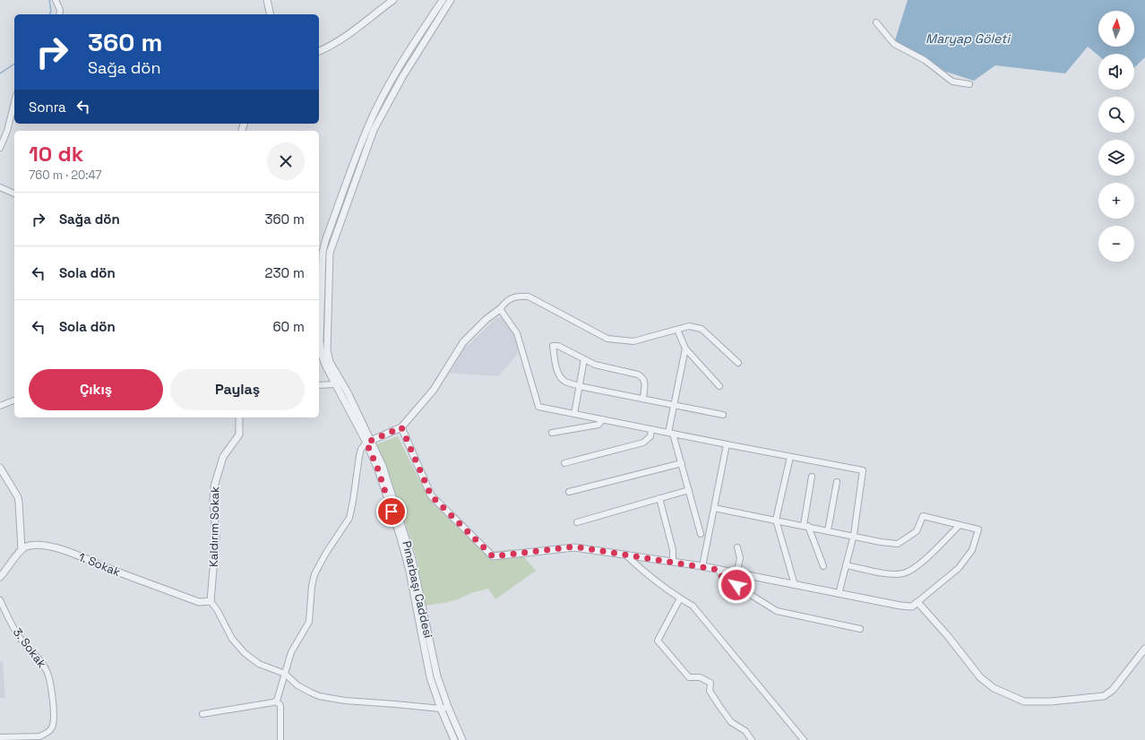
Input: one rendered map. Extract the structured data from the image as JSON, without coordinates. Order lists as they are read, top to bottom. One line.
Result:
{"streets":{"street":["Kaldırım Sokak","1. Sokak","Pınarbaşı Caddesi","3. Sokak"]},"crossings":[["Kaldırım Sokak","1. Sokak"]],"water":["Maryap Göleti"],"north":"top","page":{"map_buttons":["+","−"],"turn":["360 m","Sağa dön"],"then":"Sonra","heading":["10 dk","760 m · 20:47"],"list":[{"name":"Sağa dön","value":"360 m"},{"name":"Sola dön","value":"230 m"},{"name":"Sola dön","value":"60 m"}],"buttons":["Çıkış","Paylaş"]}}
